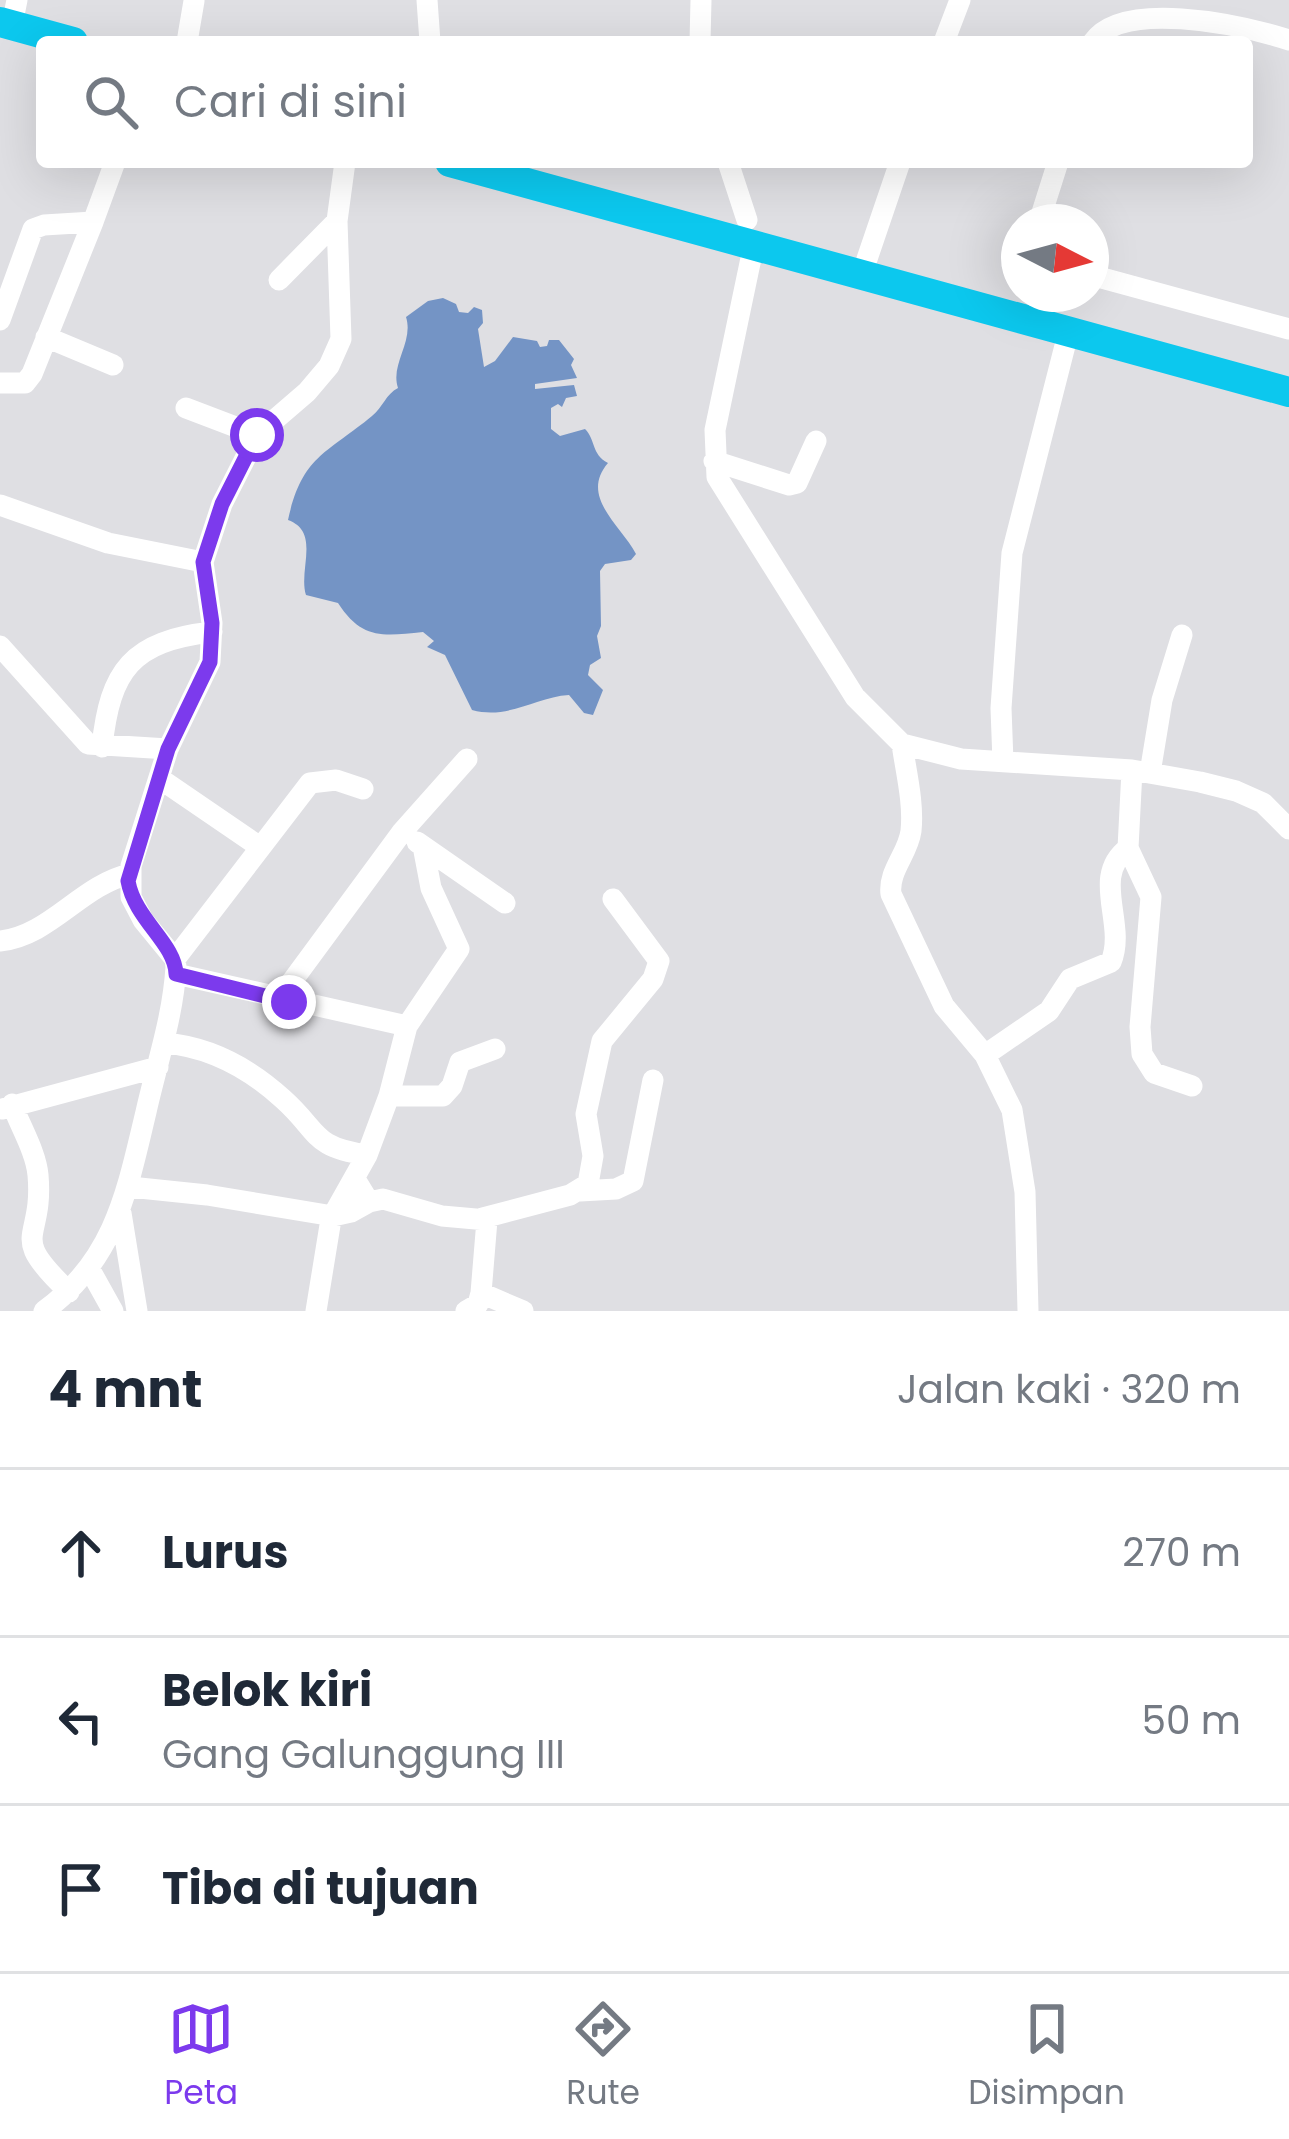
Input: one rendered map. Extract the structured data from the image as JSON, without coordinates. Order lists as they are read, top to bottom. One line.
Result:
{"north":"right","page":{"search":"Cari di sini","heading":["4 mnt","Jalan kaki · 320 m"],"list":[["Lurus","270 m"],["Belok kiri","Gang Galunggung III","50 m"],"Tiba di tujuan"],"nav":["Peta","Rute","Disimpan"]}}
